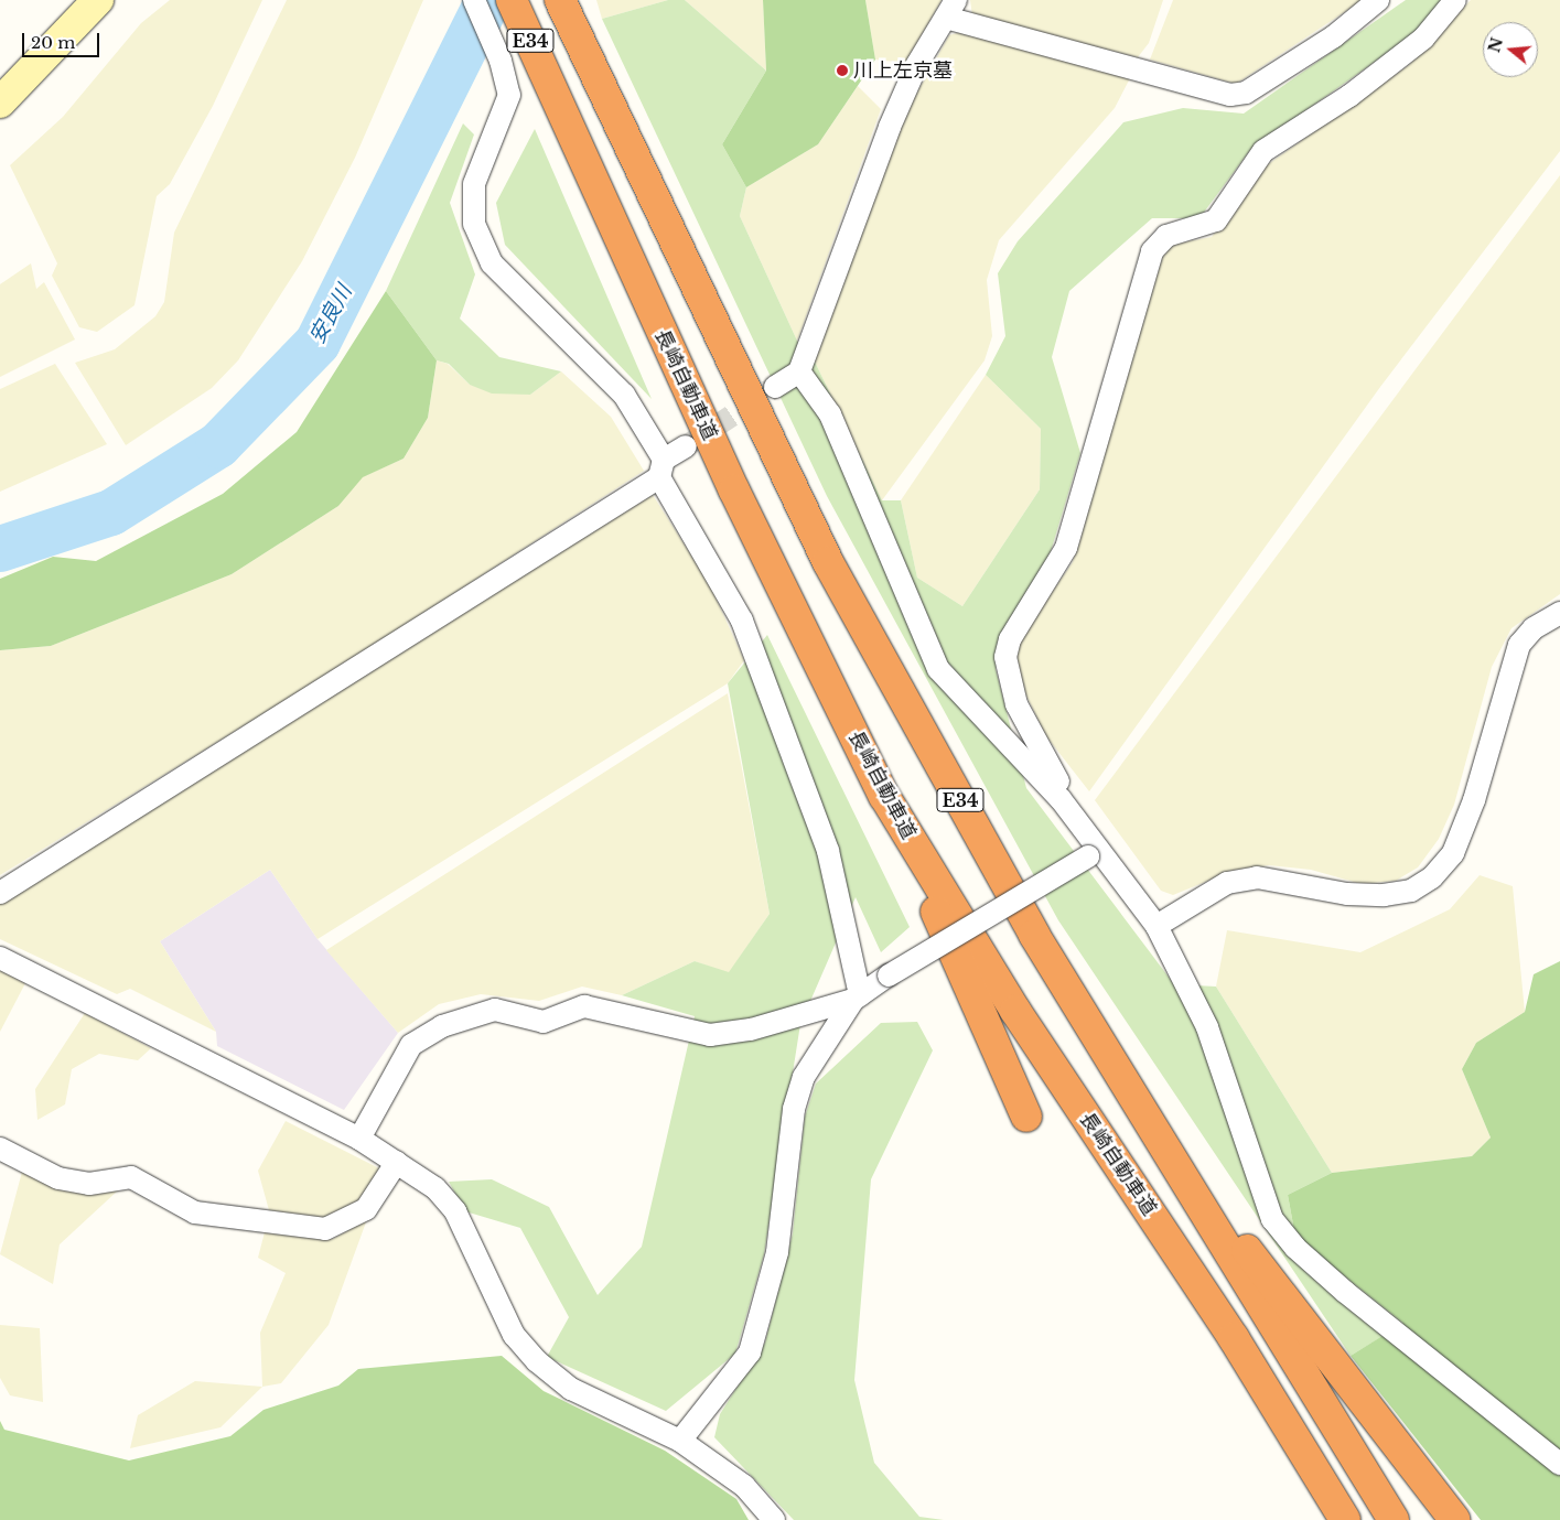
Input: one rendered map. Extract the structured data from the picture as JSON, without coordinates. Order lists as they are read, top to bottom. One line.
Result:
{"streets":{"highway":["E34","長崎自動車道"]},"water":["安良川"],"places":["川上左京墓"],"scale_bar":"20 m","north":"left"}
